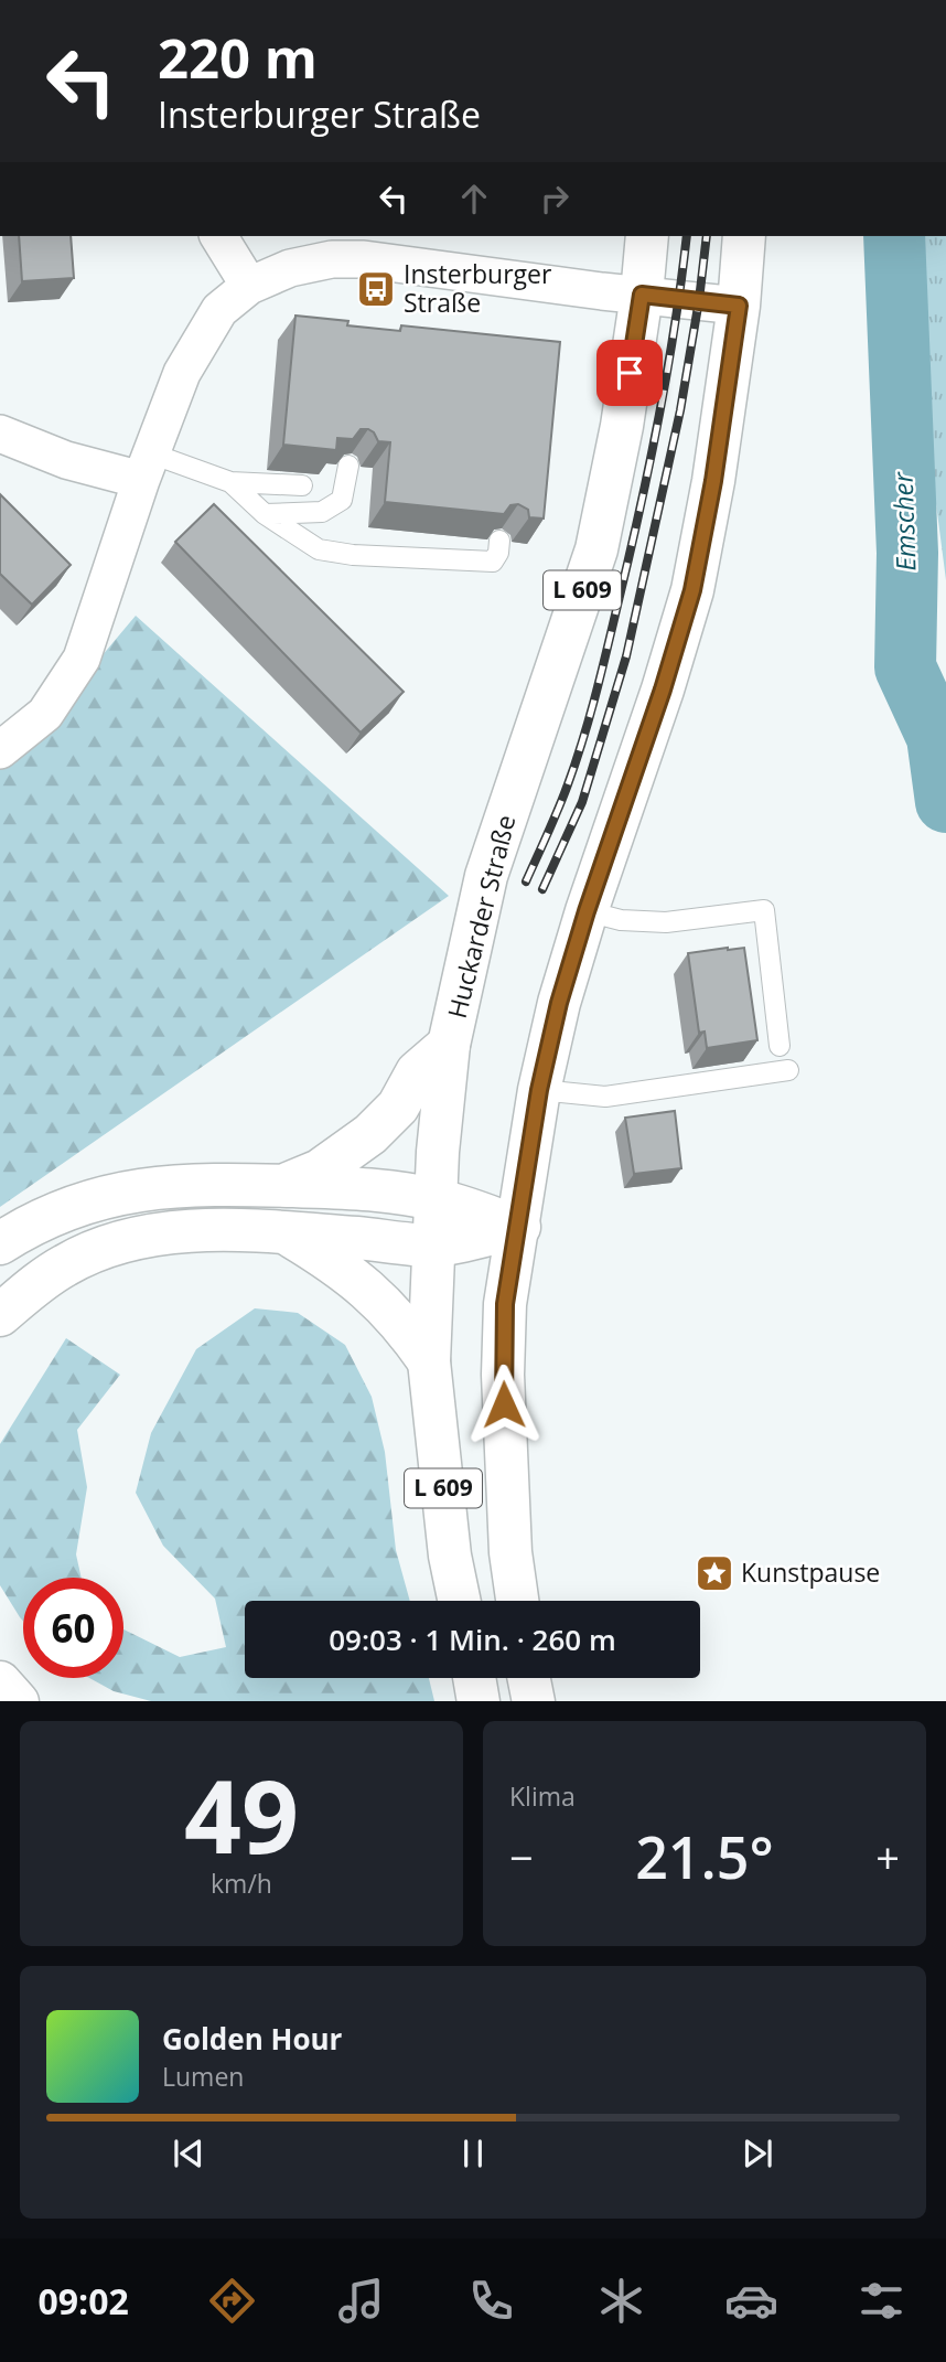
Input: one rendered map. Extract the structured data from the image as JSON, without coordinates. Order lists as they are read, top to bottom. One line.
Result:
{"streets":{"main road":["L 609","Huckarder Straße"]},"water":["Emscher"],"places":{"bus stop":["Insterburger Straße"],"place":["Kunstpause"]},"page":{"turn":["220 m","Insterburger Straße"],"limit":"60","trip":"09:03 · 1 Min. · 260 m","tile":[["49","km/h"],"Klima"],"heat":["−","21.5°","+"],"song":["Golden Hour","Lumen"],"tabs":"09:02"}}
